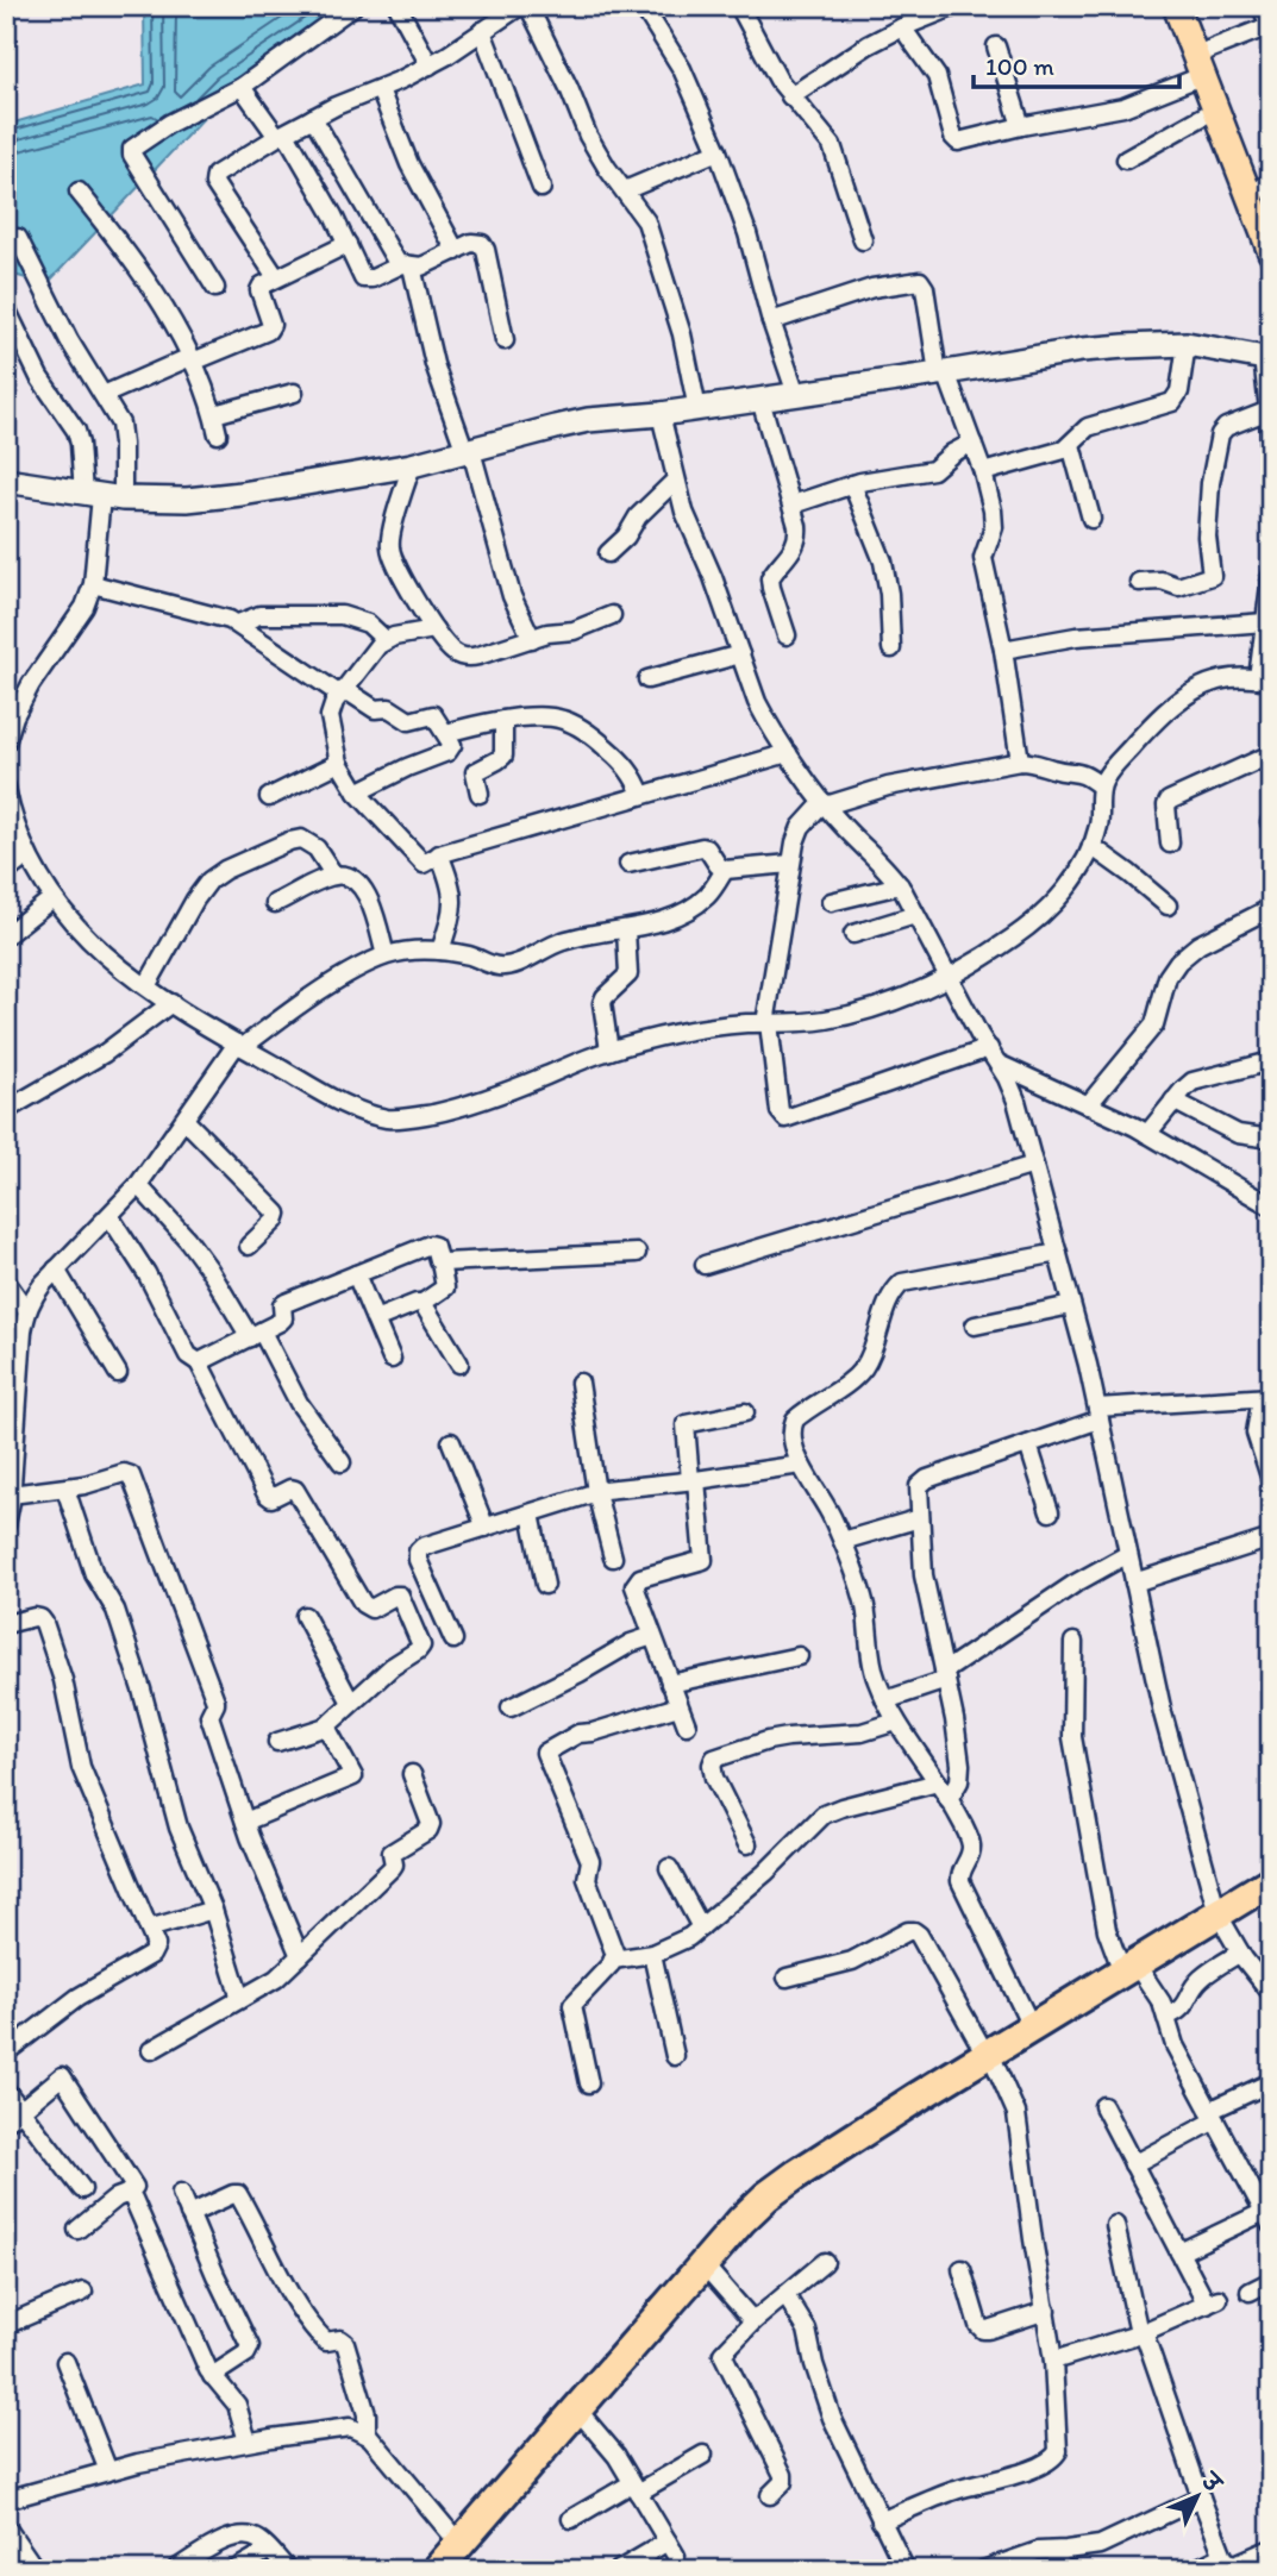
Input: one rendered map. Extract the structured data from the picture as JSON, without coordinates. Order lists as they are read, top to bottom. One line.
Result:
{"scale_bar":"100 m","north":"top right"}
